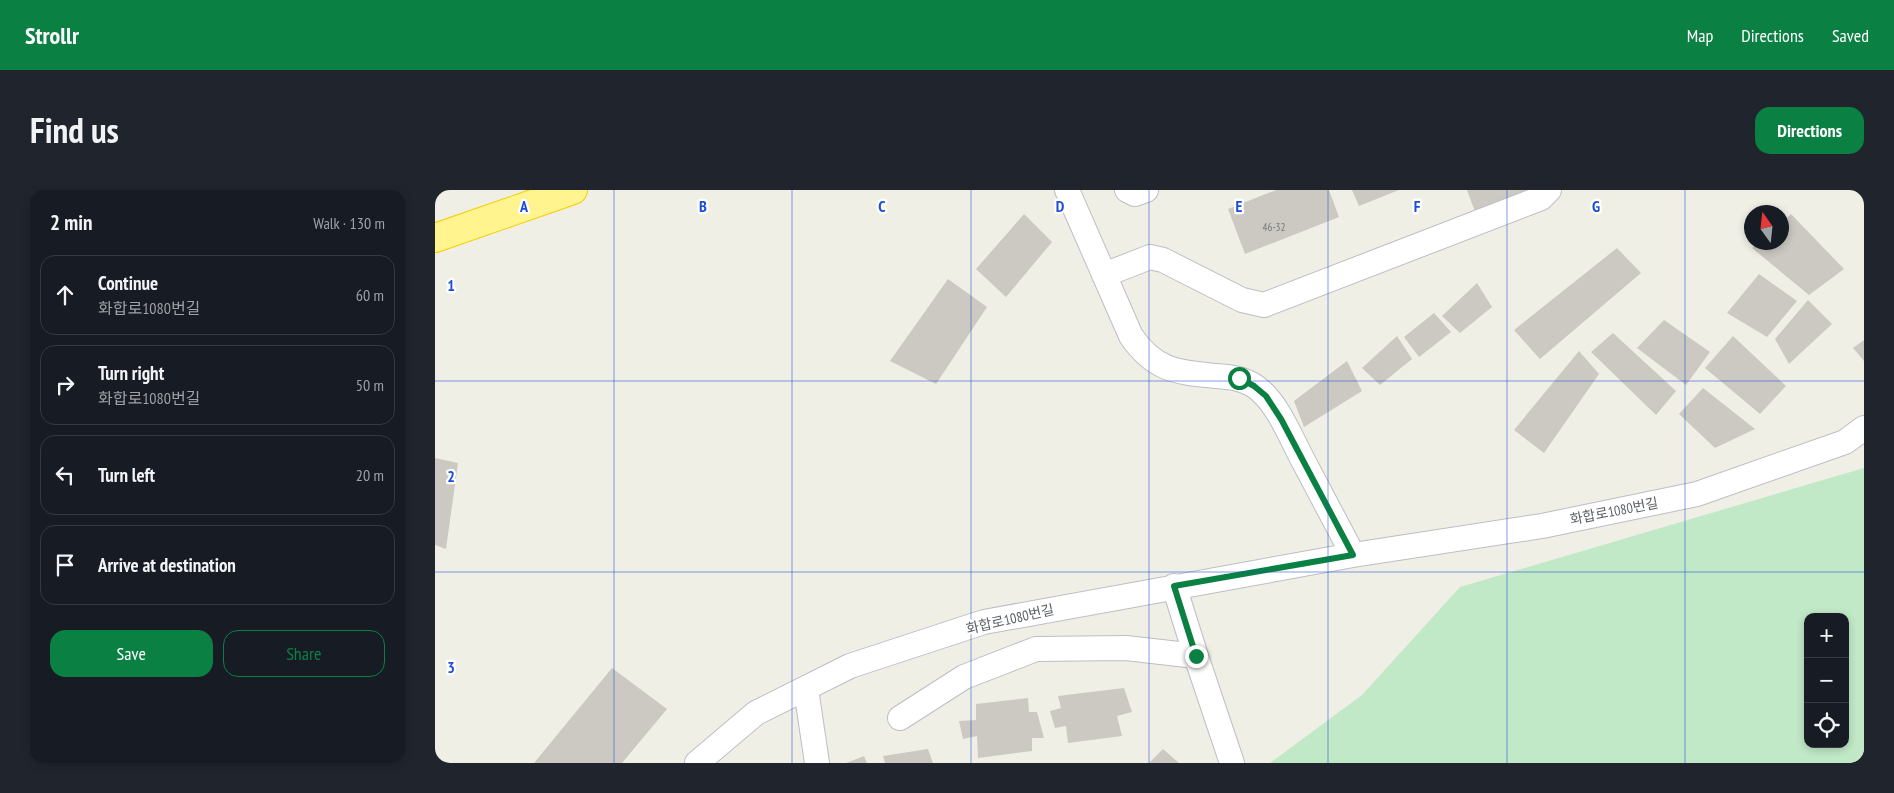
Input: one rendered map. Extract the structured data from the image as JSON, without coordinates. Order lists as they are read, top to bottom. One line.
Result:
{"streets":{"street":["화합로1080번길"]},"house_numbers":["46-32"],"north":"top","page":{"header":"Strollr","nav":["Map","Directions","Saved"],"title":"Find us","buttons":["Directions",["Save","Share"]],"heading":["2 min","Walk · 130 m"],"list":[["Continue","화합로1080번길","60 m"],["Turn right","화합로1080번길","50 m"],["Turn left","20 m"],"Arrive at destination"],"map_buttons":["+","−"]},"grid":{"columns":["A","B","C","D","E","F","G"],"rows":["1","2","3"]}}
